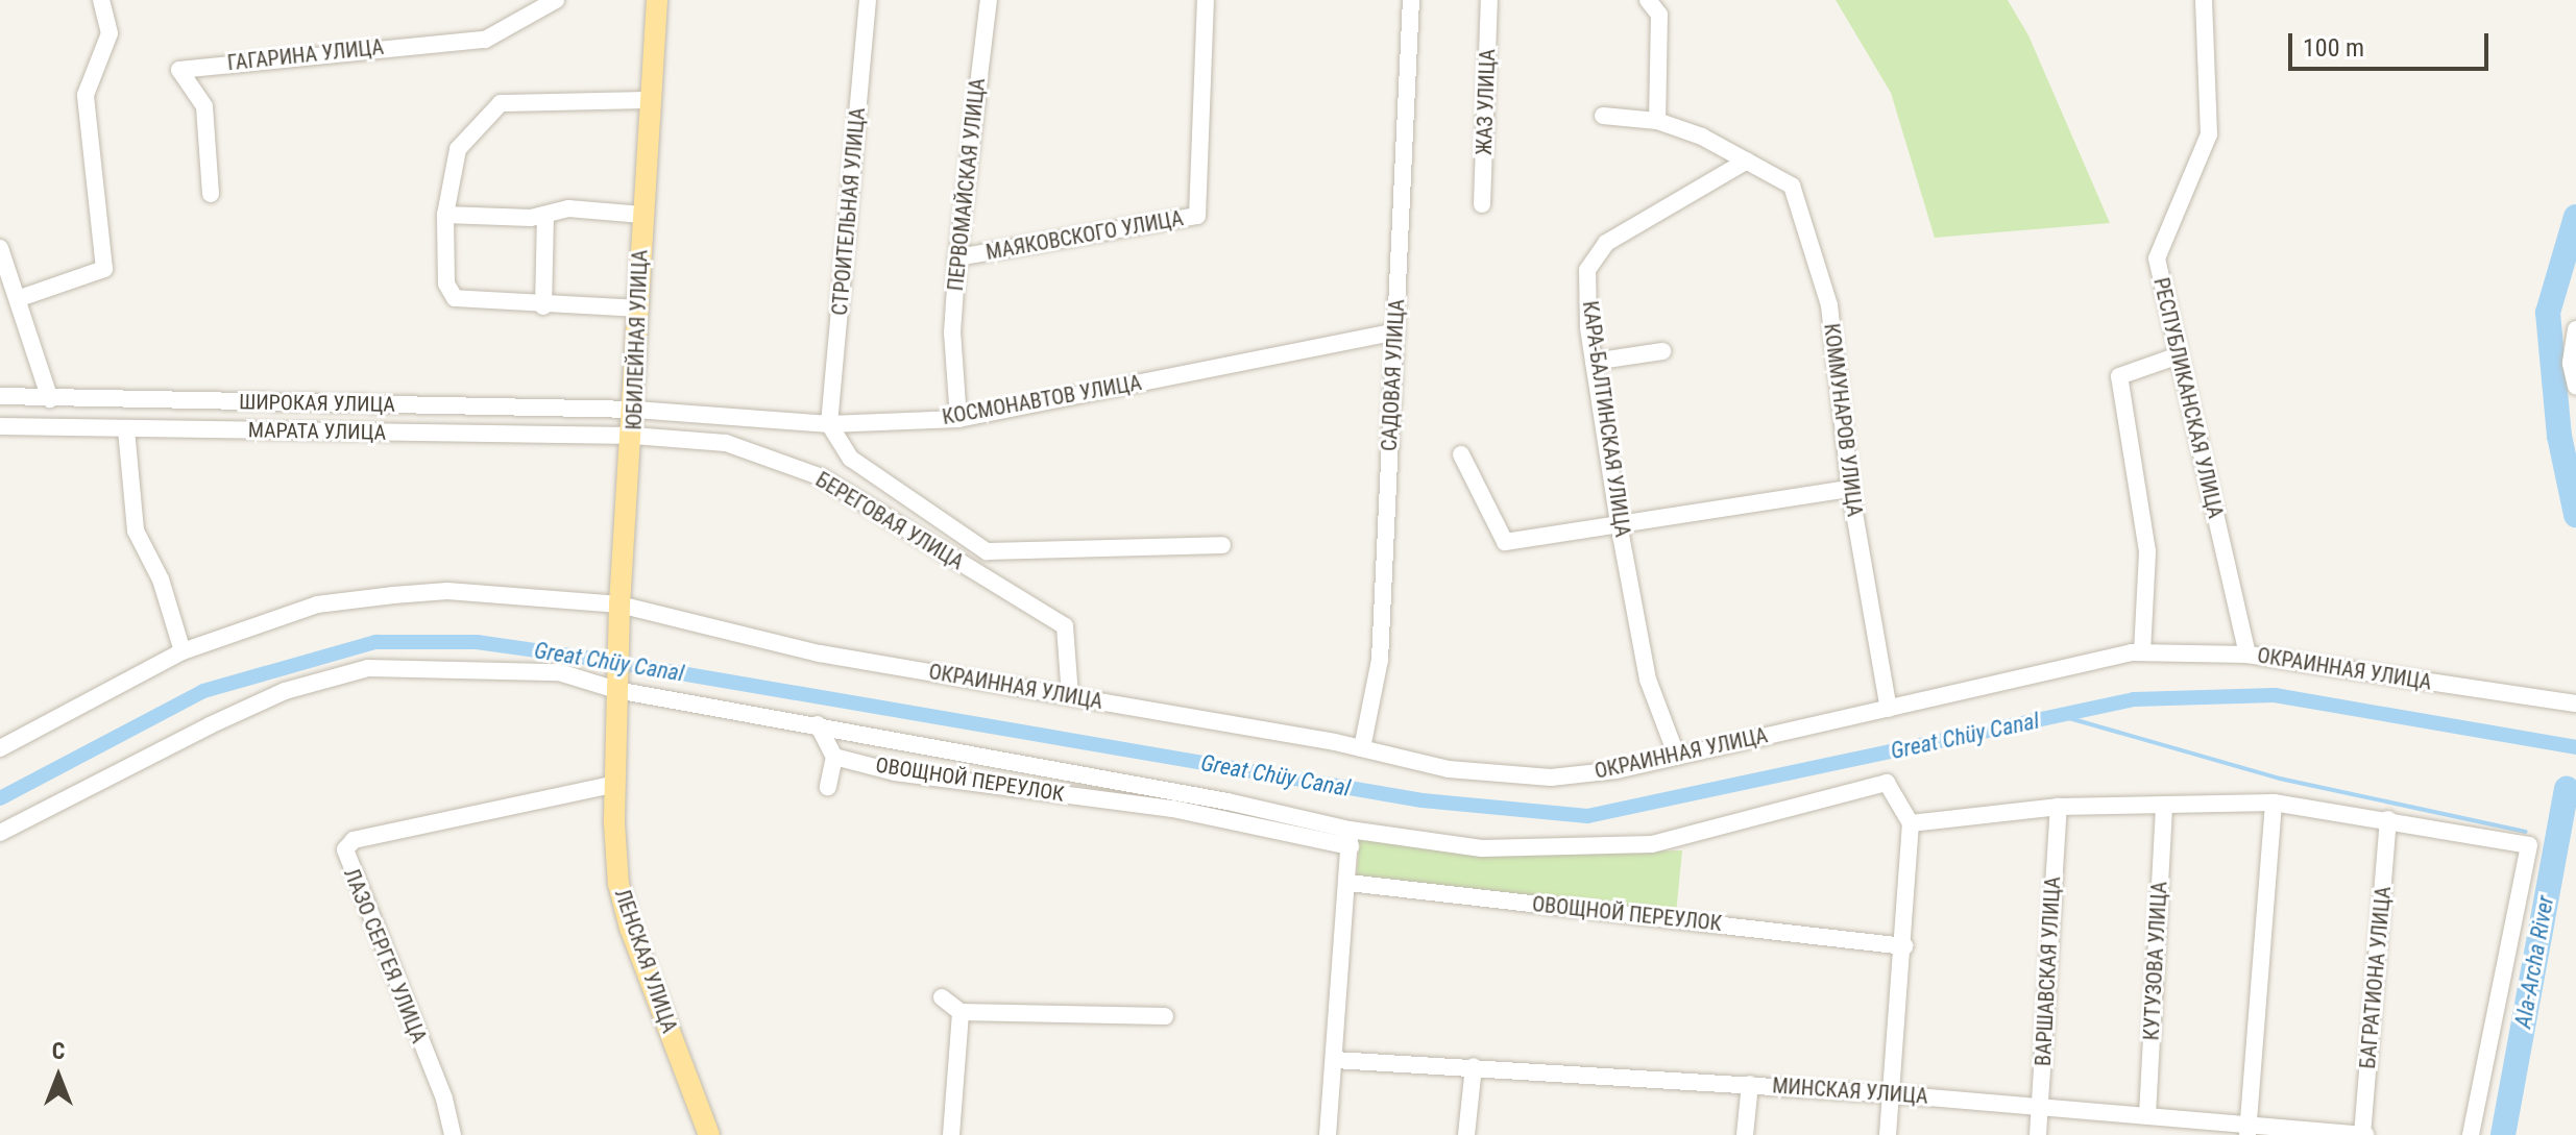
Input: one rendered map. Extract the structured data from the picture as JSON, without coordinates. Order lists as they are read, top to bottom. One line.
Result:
{"streets":{"main road":["ЮБИЛЕЙНАЯ УЛИЦА","ЛЕНСКАЯ УЛИЦА"],"street":["ГАГАРИНА УЛИЦА","ЖАЗ УЛИЦА","ПЕРВОМАЙСКАЯ УЛИЦА","СТРОИТЕЛЬНАЯ УЛИЦА","МАЯКОВСКОГО УЛИЦА","САДОВАЯ УЛИЦА","РЕСПУБЛИКАНСКАЯ УЛИЦА","КОСМОНАВТОВ УЛИЦА","ШИРОКАЯ УЛИЦА","КАРА-БАЛТИНСКАЯ УЛИЦА","КОММУНАРОВ УЛИЦА","МАРАТА УЛИЦА","БЕРЕГОВАЯ УЛИЦА","ОКРАИННАЯ УЛИЦА","ОВОЩНОЙ ПЕРЕУЛОК","ЛАЗО СЕРГЕЯ УЛИЦА","КУТУЗОВА УЛИЦА","ВАРШАВСКАЯ УЛИЦА","БАГРАТИОНА УЛИЦА","МИНСКАЯ УЛИЦА"]},"crossings":[["ПЕРВОМАЙСКАЯ УЛИЦА","МАЯКОВСКОГО УЛИЦА"],["ПЕРВОМАЙСКАЯ УЛИЦА","КОСМОНАВТОВ УЛИЦА"],["СТРОИТЕЛЬНАЯ УЛИЦА","КОСМОНАВТОВ УЛИЦА"],["СТРОИТЕЛЬНАЯ УЛИЦА","БЕРЕГОВАЯ УЛИЦА"],["ЮБИЛЕЙНАЯ УЛИЦА","КОСМОНАВТОВ УЛИЦА"],["ЮБИЛЕЙНАЯ УЛИЦА","ШИРОКАЯ УЛИЦА"],["ЮБИЛЕЙНАЯ УЛИЦА","МАРАТА УЛИЦА"],["ЮБИЛЕЙНАЯ УЛИЦА","БЕРЕГОВАЯ УЛИЦА"],["ЮБИЛЕЙНАЯ УЛИЦА","ОКРАИННАЯ УЛИЦА"],["ЮБИЛЕЙНАЯ УЛИЦА","ЛЕНСКАЯ УЛИЦА"],["САДОВАЯ УЛИЦА","КОСМОНАВТОВ УЛИЦА"],["САДОВАЯ УЛИЦА","ОКРАИННАЯ УЛИЦА"],["РЕСПУБЛИКАНСКАЯ УЛИЦА","ОКРАИННАЯ УЛИЦА"],["КОСМОНАВТОВ УЛИЦА","ШИРОКАЯ УЛИЦА"],["КОСМОНАВТОВ УЛИЦА","БЕРЕГОВАЯ УЛИЦА"],["КАРА-БАЛТИНСКАЯ УЛИЦА","КОММУНАРОВ УЛИЦА"],["КАРА-БАЛТИНСКАЯ УЛИЦА","ОКРАИННАЯ УЛИЦА"],["КОММУНАРОВ УЛИЦА","ОКРАИННАЯ УЛИЦА"],["МАРАТА УЛИЦА","БЕРЕГОВАЯ УЛИЦА"],["БЕРЕГОВАЯ УЛИЦА","ОКРАИННАЯ УЛИЦА"],["ЛАЗО СЕРГЕЯ УЛИЦА","ЛЕНСКАЯ УЛИЦА"],["КУТУЗОВА УЛИЦА","МИНСКАЯ УЛИЦА"],["ВАРШАВСКАЯ УЛИЦА","МИНСКАЯ УЛИЦА"],["БАГРАТИОНА УЛИЦА","МИНСКАЯ УЛИЦА"]],"water":["Great Chüy Canal","Ala-Archa River"],"scale_bar":"100 m","north":"top"}
